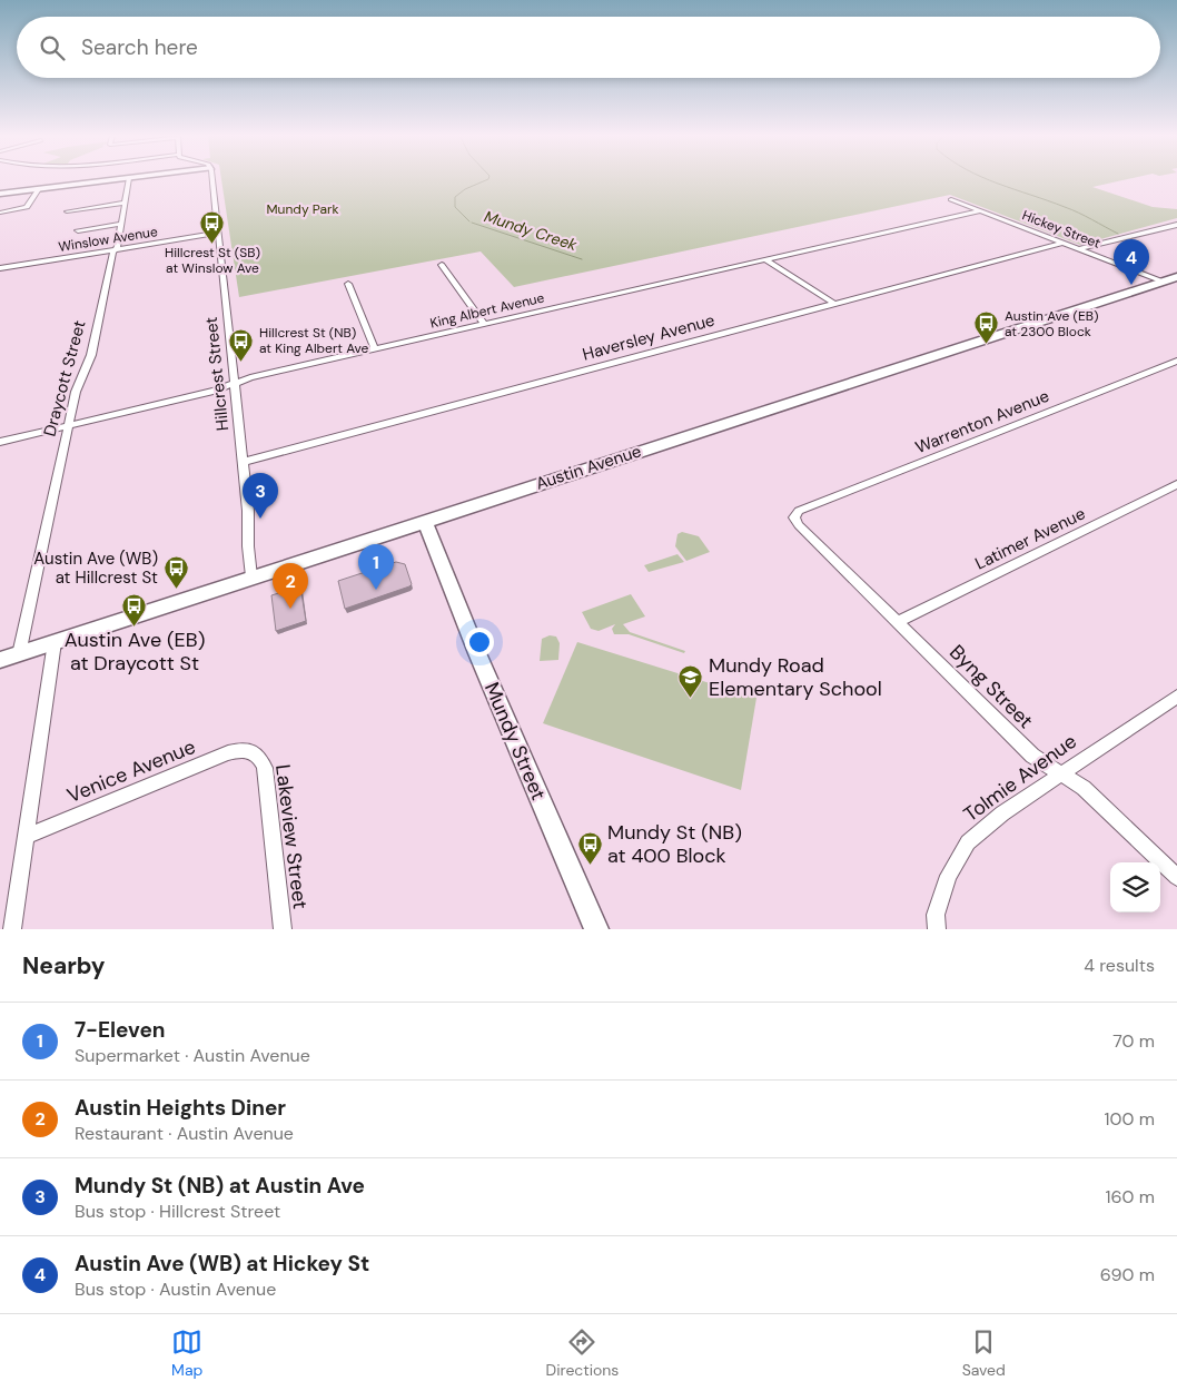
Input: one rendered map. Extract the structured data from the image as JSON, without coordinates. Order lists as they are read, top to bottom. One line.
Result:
{"streets":{"main road":["Austin Avenue","Mundy Street"],"street":["Hickey Street","Winslow Avenue","King Albert Avenue","Haversley Avenue","Hillcrest Street","Draycott Street","Warrenton Avenue","Latimer Avenue","Byng Street","Venice Avenue","Tolmie Avenue","Lakeview Street"]},"crossings":[["Hickey Street","King Albert Avenue"],["Hickey Street","Haversley Avenue"],["Hickey Street","Austin Avenue"],["Winslow Avenue","Hillcrest Street"],["Winslow Avenue","Draycott Street"],["King Albert Avenue","Hillcrest Street"],["King Albert Avenue","Draycott Street"],["Haversley Avenue","Hillcrest Street"],["Hillcrest Street","Austin Avenue"],["Draycott Street","Austin Avenue"],["Warrenton Avenue","Byng Street"],["Austin Avenue","Mundy Street"],["Latimer Avenue","Byng Street"],["Byng Street","Tolmie Avenue"],["Venice Avenue","Lakeview Street"]],"water":["Mundy Creek"],"parks":["Mundy Park"],"places":{"bus stop":["Hillcrest St (SB) at Winslow Ave","Austin Ave (EB) at 2300 Block","Hillcrest St (NB) at King Albert Ave","Austin Ave (WB) at Hillcrest St","Austin Ave (EB) at Draycott St","Mundy St (NB) at 400 Block"],"school or university":["Mundy Road Elementary School"]},"page":{"search":"Search here","pins":["4","3","1","2"],"heading":["Nearby","4 results"],"list":[{"mark":"1","name":"7-Eleven","note":"Supermarket · Austin Avenue","value":"70 m"},{"mark":"2","name":"Austin Heights Diner","note":"Restaurant · Austin Avenue","value":"100 m"},{"mark":"3","name":"Mundy St (NB) at Austin Ave","note":"Bus stop · Hillcrest Street","value":"160 m"},{"mark":"4","name":"Austin Ave (WB) at Hickey St","note":"Bus stop · Austin Avenue","value":"690 m"}],"nav":["Map","Directions","Saved"]}}
